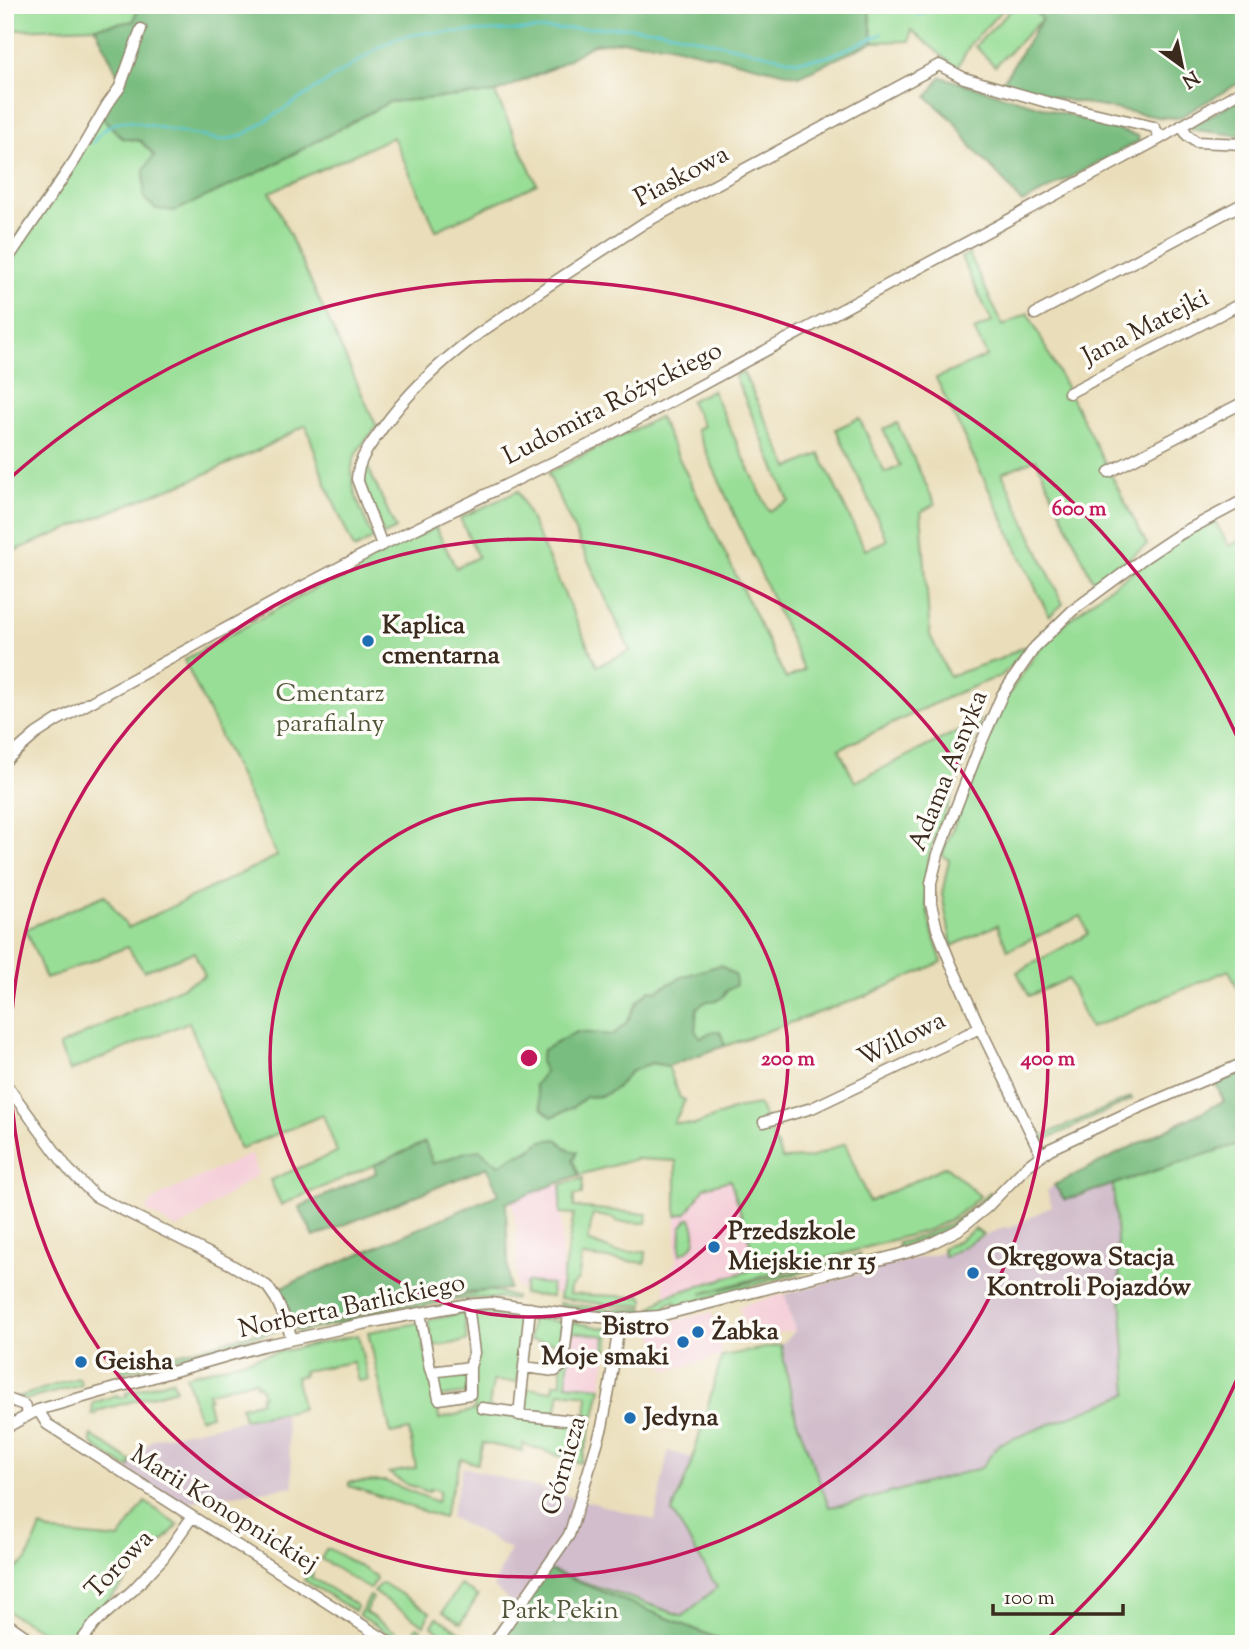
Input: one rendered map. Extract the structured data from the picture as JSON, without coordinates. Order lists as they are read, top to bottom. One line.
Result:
{"streets":{"street":["Piaskowa","Jana Matejki","Ludomira Różyckiego","Adama Asnyka","Willowa","Norberta Barlickiego","Górnicza","Marii Konopnickiej","Torowa"]},"crossings":[["Piaskowa","Ludomira Różyckiego"],["Adama Asnyka","Willowa"],["Adama Asnyka","Norberta Barlickiego"],["Norberta Barlickiego","Górnicza"],["Norberta Barlickiego","Marii Konopnickiej"],["Marii Konopnickiej","Torowa"]],"parks":["Cmentarz parafialny","Park Pekin"],"places":["Kaplica cmentarna","Przedszkole Miejskie nr 15","Okręgowa Stacja Kontroli Pojazdów","Żabka","Bistro Moje smaki","Geisha","Jedyna"],"scale_bar":"100 m","north":"bottom right","rings":["600 m","200 m","400 m"]}
